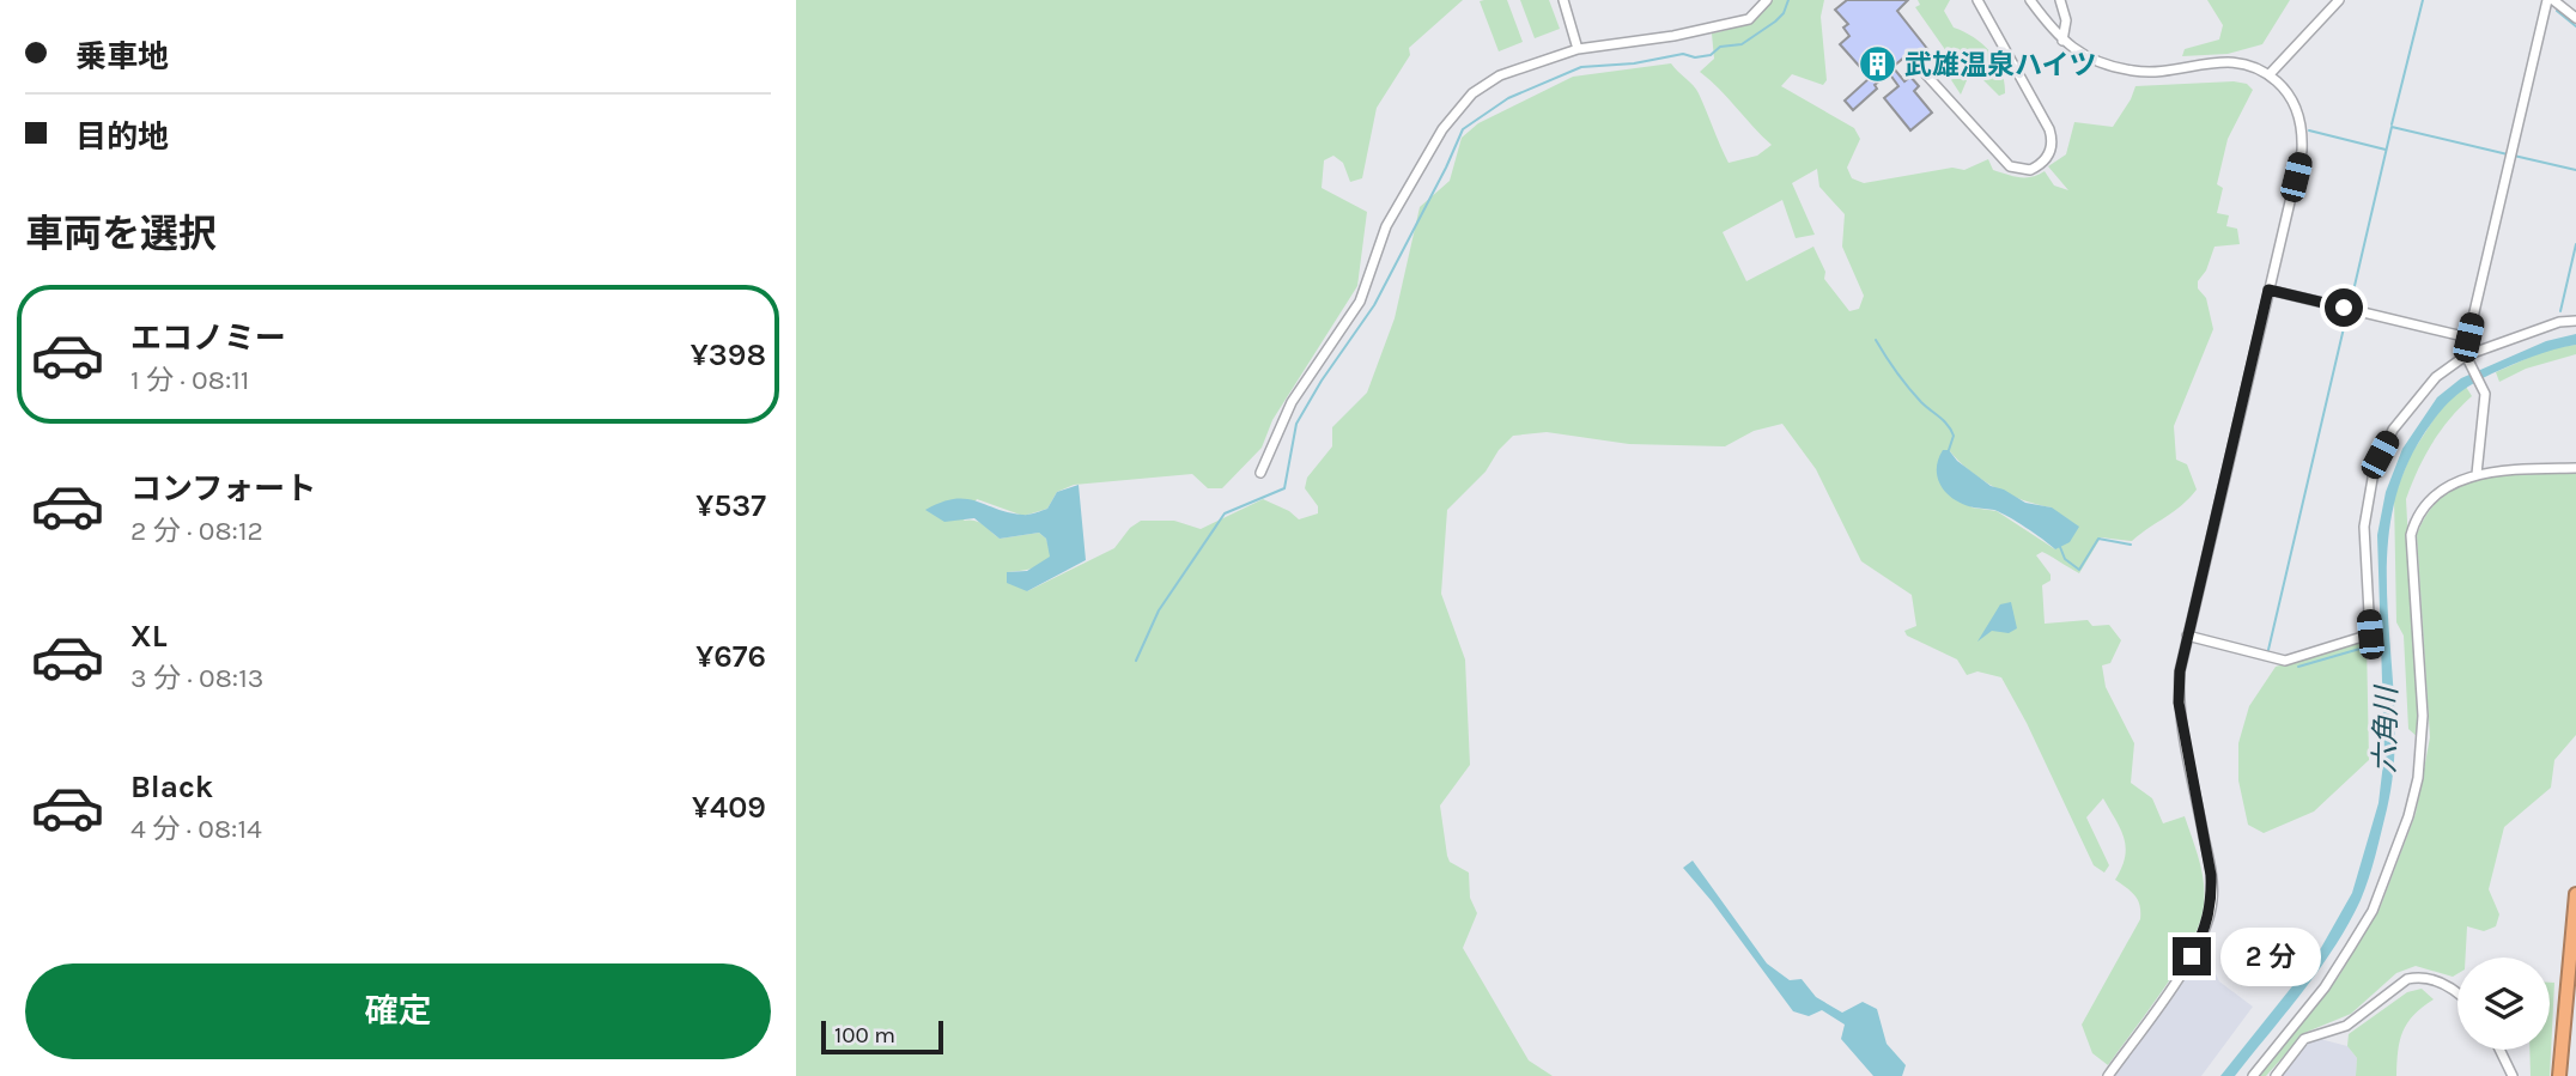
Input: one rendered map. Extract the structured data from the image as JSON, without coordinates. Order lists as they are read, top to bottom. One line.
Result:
{"water":["六角川"],"places":{"building":["武雄温泉ハイツ"]},"scale_bar":"100 m","page":{"banner":["乗車地","目的地"],"heading":"車両を選択","list":[{"name":"エコノミー","note":"1 分 · 08:11","value":"¥398"},{"name":"コンフォート","note":"2 分 · 08:12","value":"¥537"},{"name":"XL","note":"3 分 · 08:13","value":"¥676"},{"name":"Black","note":"4 分 · 08:14","value":"¥409"}],"bubble":"2 分","buttons":"確定","scale":"100 m"}}
